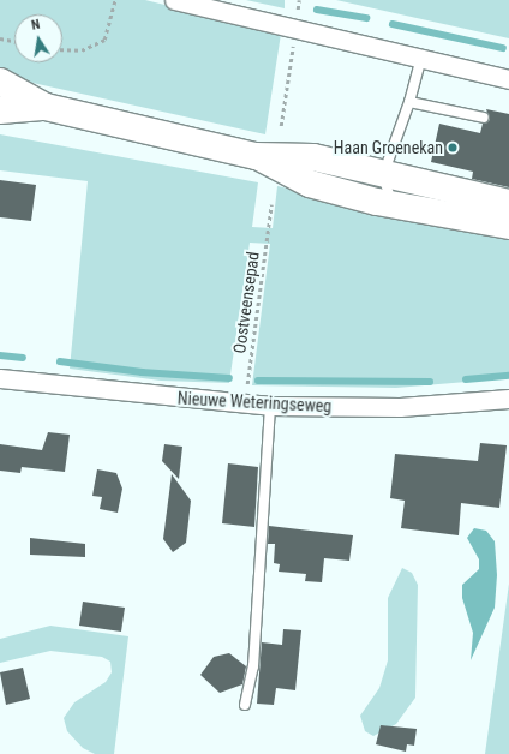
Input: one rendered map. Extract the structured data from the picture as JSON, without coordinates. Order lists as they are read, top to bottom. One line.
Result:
{"streets":{"street":["Nieuwe Weteringseweg"],"path":["Oostveensepad"]},"crossings":[["Oostveensepad","Nieuwe Weteringseweg"]],"places":["Haan Groenekan"],"north":"top"}
